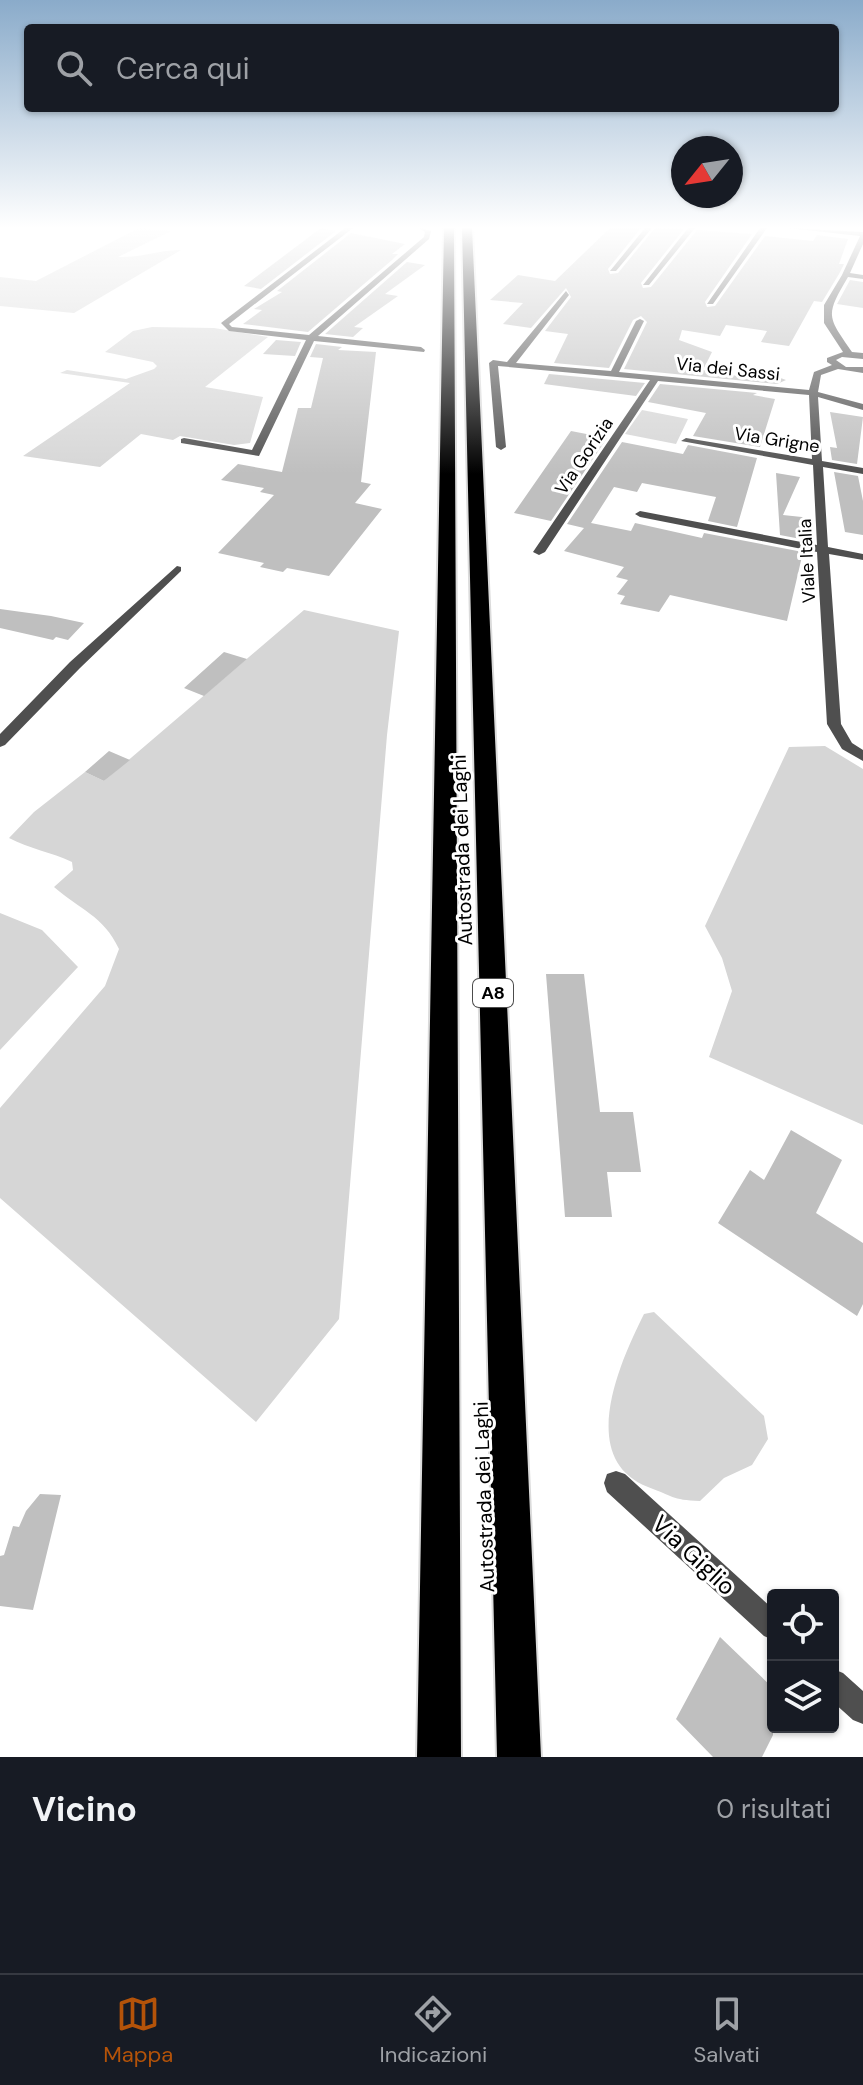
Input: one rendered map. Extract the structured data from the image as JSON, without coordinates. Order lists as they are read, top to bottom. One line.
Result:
{"streets":{"highway":["Autostrada dei Laghi","A8"],"street":["Via dei Sassi","Via Grigne","Via Gorizia","Viale Italia","Via Giglio"]},"crossings":[["Via dei Sassi","Via Gorizia"],["Via dei Sassi","Viale Italia"],["Via Grigne","Viale Italia"]],"north":"bottom left","page":{"search":"Cerca qui","heading":["Vicino","0 risultati"],"nav":["Mappa","Indicazioni","Salvati"]}}
